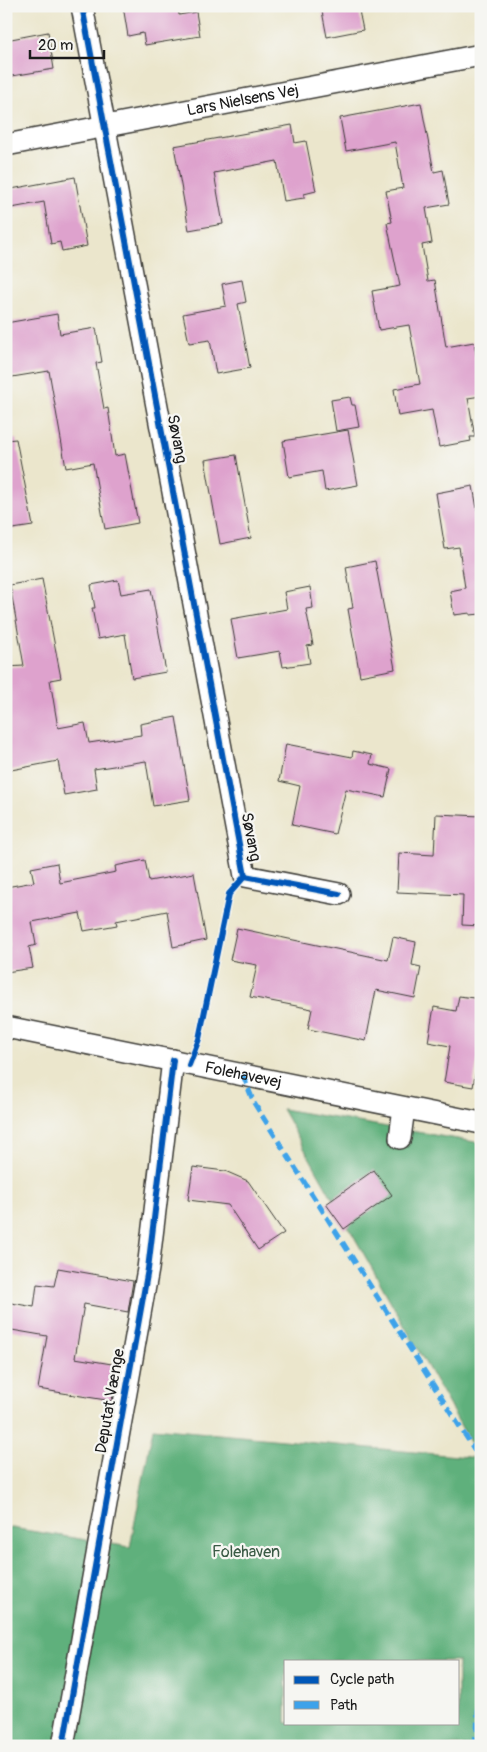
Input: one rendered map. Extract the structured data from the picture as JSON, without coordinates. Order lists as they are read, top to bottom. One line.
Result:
{"streets":{"street":["Lars Nielsens Vej","Søvang","Folehavevej","Deputat Vænge"]},"crossings":[["Lars Nielsens Vej","Søvang"],["Folehavevej","Deputat Vænge"]],"parks":["Folehaven"],"legend":["Cycle path","Path"],"scale_bar":"20 m"}
